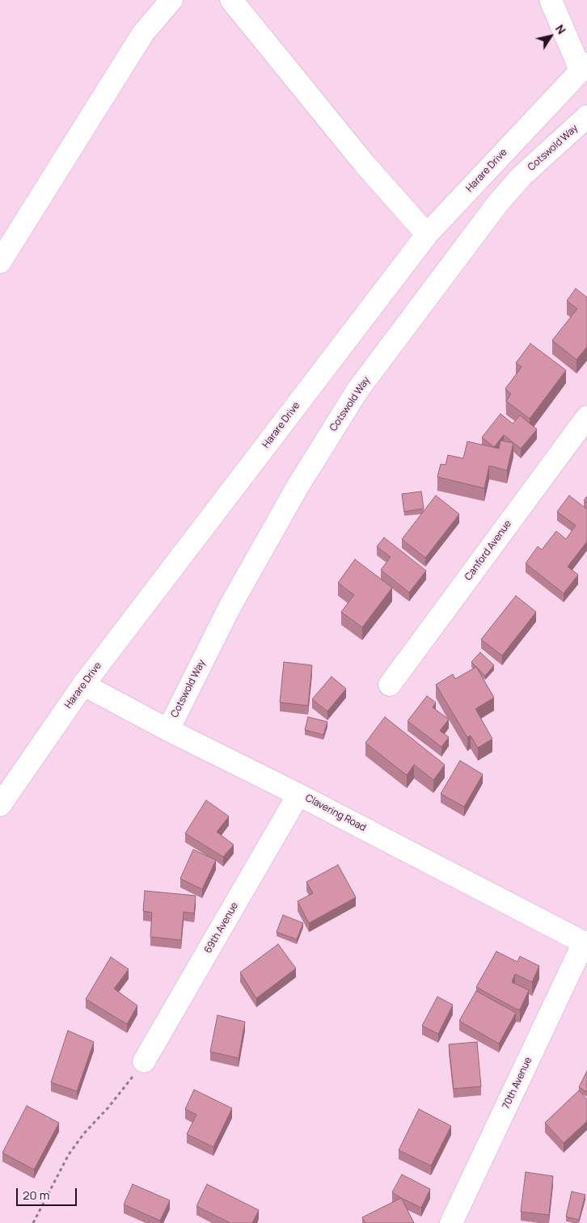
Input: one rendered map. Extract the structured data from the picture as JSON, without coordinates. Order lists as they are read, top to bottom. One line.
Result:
{"streets":{"street":["Cotswold Way","Harare Drive","Canford Avenue","Clavering Road","69th Avenue","70th Avenue"]},"crossings":[["Cotswold Way","Clavering Road"],["Harare Drive","Clavering Road"],["Clavering Road","69th Avenue"],["Clavering Road","70th Avenue"]],"scale_bar":"20 m","north":"top right"}
